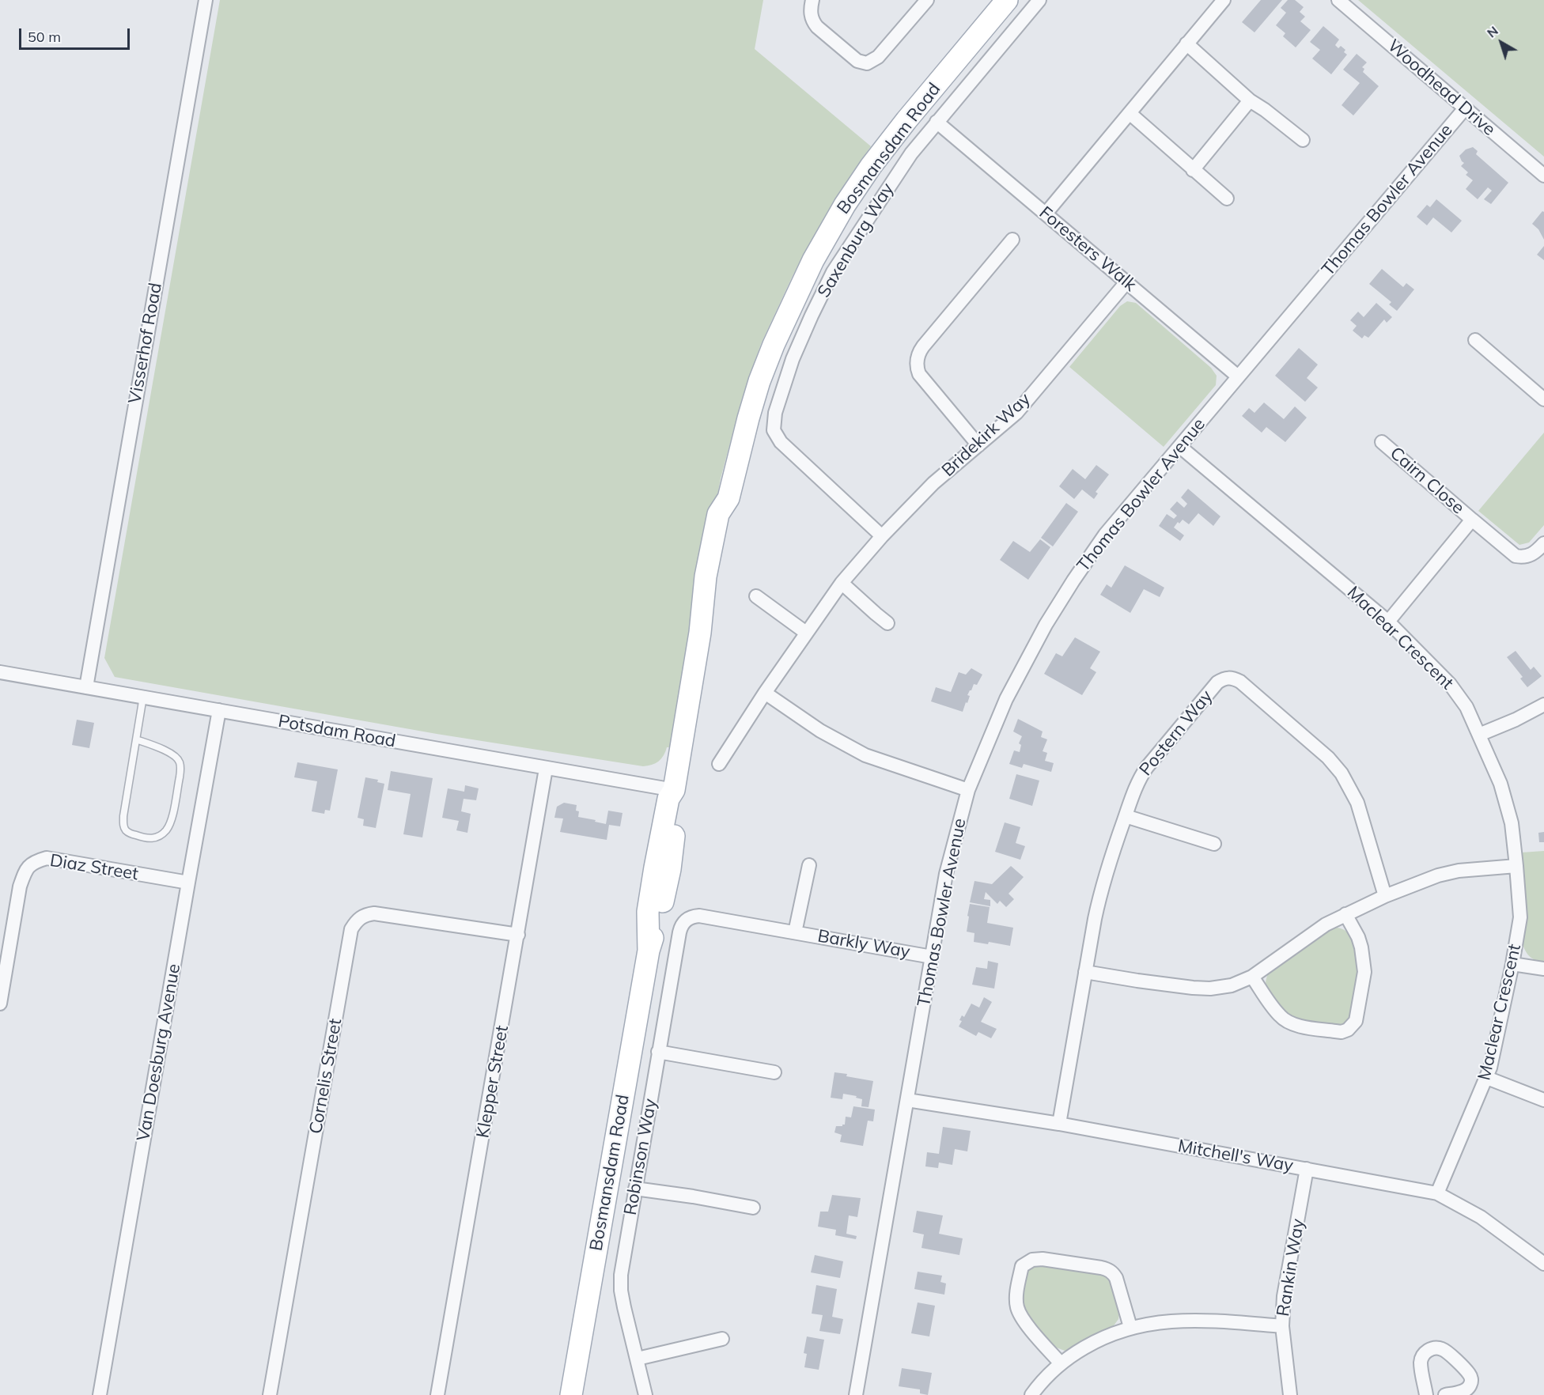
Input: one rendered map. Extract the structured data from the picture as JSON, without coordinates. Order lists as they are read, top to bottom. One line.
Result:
{"streets":{"main road":["Bosmansdam Road"],"street":["Woodhead Drive","Thomas Bowler Avenue","Saxenburg Way","Foresters Walk","Visserhof Road","Bridekirk Way","Cairn Close","Maclear Crescent","Potsdam Road","Postern Way","Diaz Street","Barkly Way","Van Doesburg Avenue","Cornelis Street","Klepper Street","Mitchell's Way","Robinson Way","Rankin Way"]},"crossings":[["Woodhead Drive","Thomas Bowler Avenue"],["Bosmansdam Road","Potsdam Road"],["Thomas Bowler Avenue","Foresters Walk"],["Thomas Bowler Avenue","Maclear Crescent"],["Thomas Bowler Avenue","Barkly Way"],["Thomas Bowler Avenue","Mitchell's Way"],["Saxenburg Way","Foresters Walk"],["Saxenburg Way","Bridekirk Way"],["Foresters Walk","Bridekirk Way"],["Visserhof Road","Potsdam Road"],["Maclear Crescent","Mitchell's Way"],["Potsdam Road","Van Doesburg Avenue"],["Potsdam Road","Klepper Street"],["Postern Way","Mitchell's Way"],["Diaz Street","Van Doesburg Avenue"],["Barkly Way","Robinson Way"],["Cornelis Street","Klepper Street"],["Mitchell's Way","Rankin Way"]],"scale_bar":"50 m","north":"top left"}
